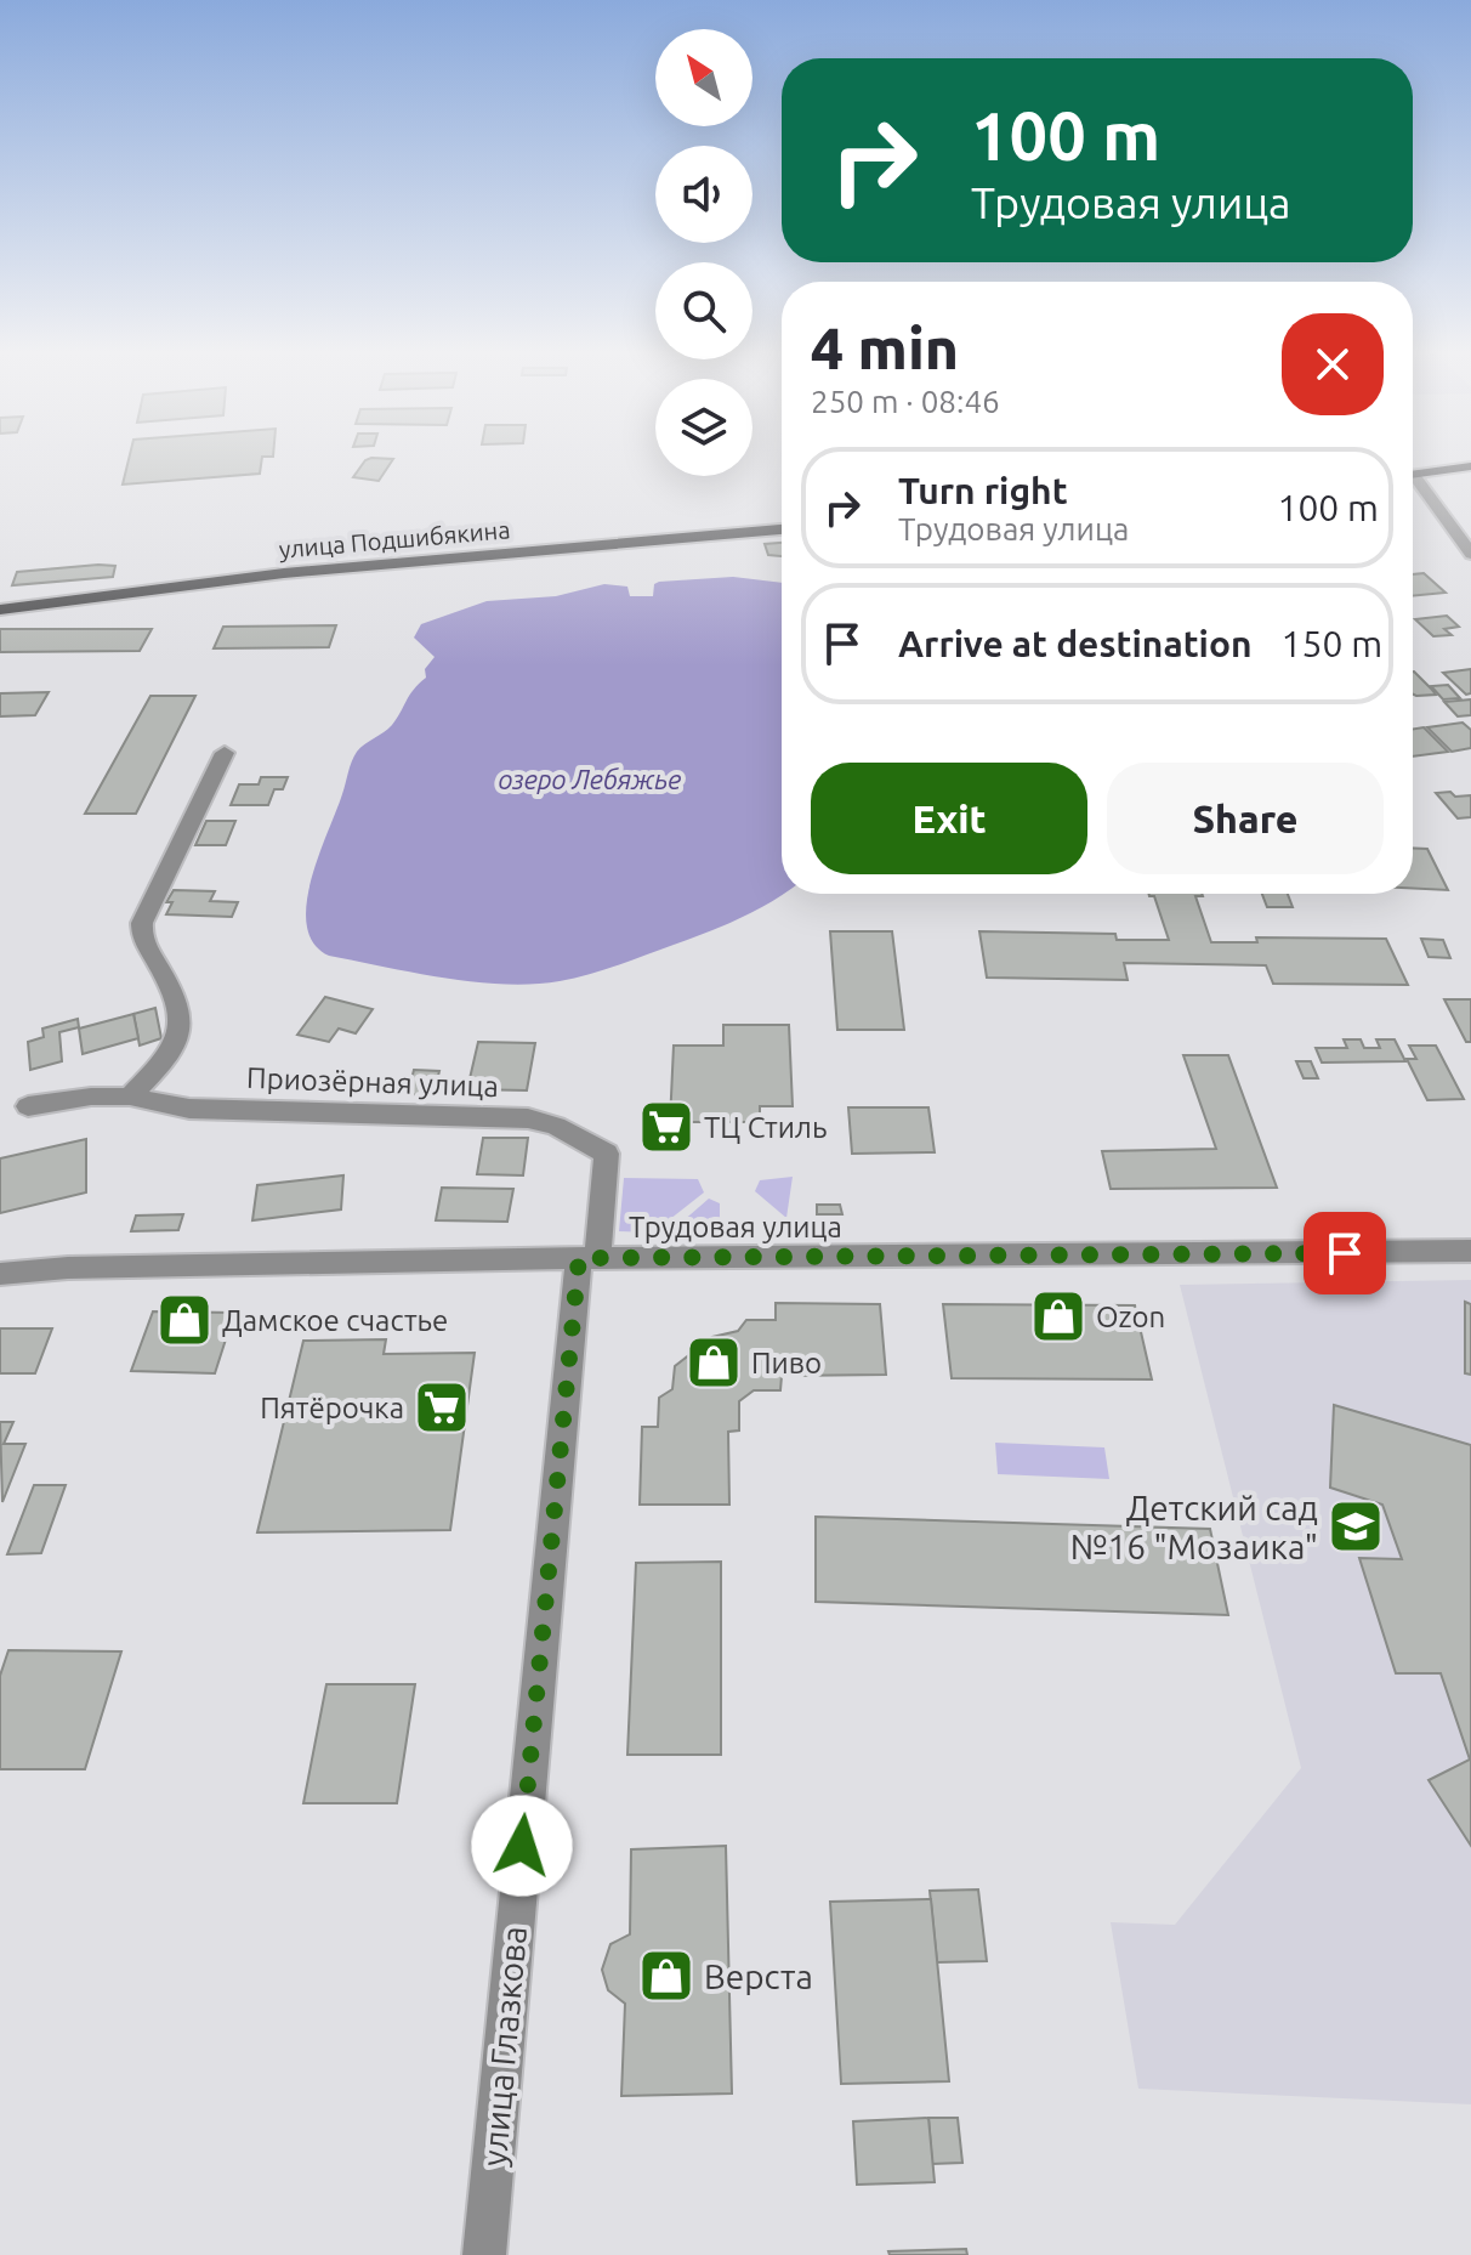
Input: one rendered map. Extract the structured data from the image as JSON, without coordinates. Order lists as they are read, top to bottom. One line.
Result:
{"streets":{"main road":["улица Подшибякина"],"street":["Приозёрная улица","Трудовая улица","улица Глазкова"]},"crossings":[["Приозёрная улица","улица Глазкова"],["Трудовая улица","улица Глазкова"]],"water":["озеро Лебяжье"],"places":{"supermarket":["ТЦ Стиль","Пятёрочка"],"shop":["Ozon","Дамское счастье","Пиво","Верста"],"school or university":["Детский сад №16 \"Мозаика\""]},"north":"top left","page":{"turn":["100 m","Трудовая улица"],"heading":["4 min","250 m · 08:46"],"list":[{"name":"Turn right","note":"Трудовая улица","value":"100 m"},{"name":"Arrive at destination","value":"150 m"}],"buttons":["Exit","Share"]}}
